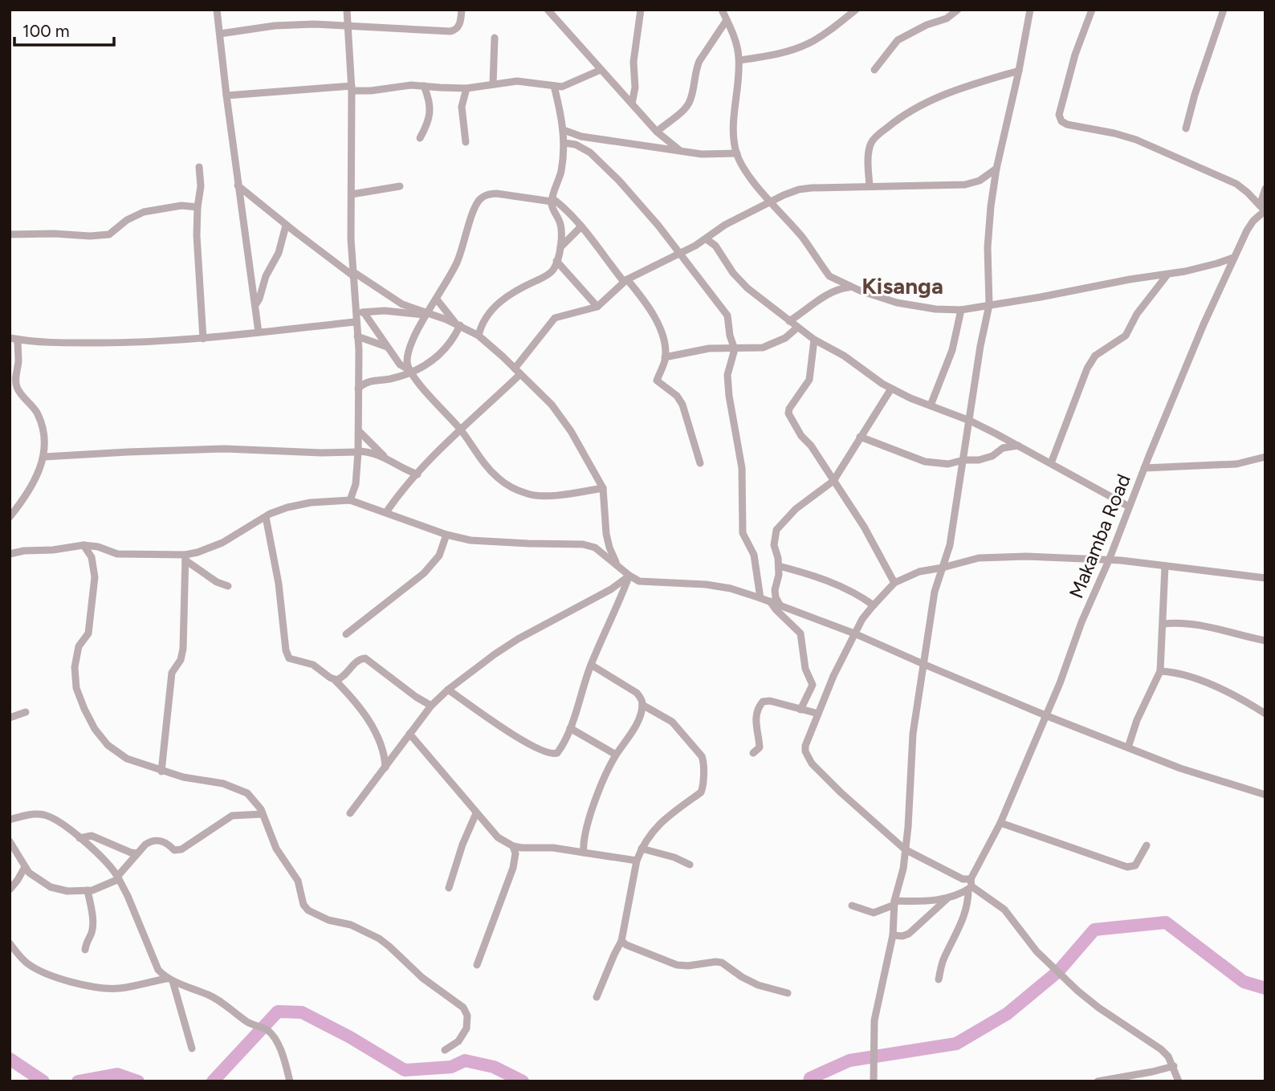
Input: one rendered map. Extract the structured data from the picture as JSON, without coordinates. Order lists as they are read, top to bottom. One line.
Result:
{"streets":{"street":["Makamba Road"]},"districts":["Kisanga"],"scale_bar":"100 m"}
